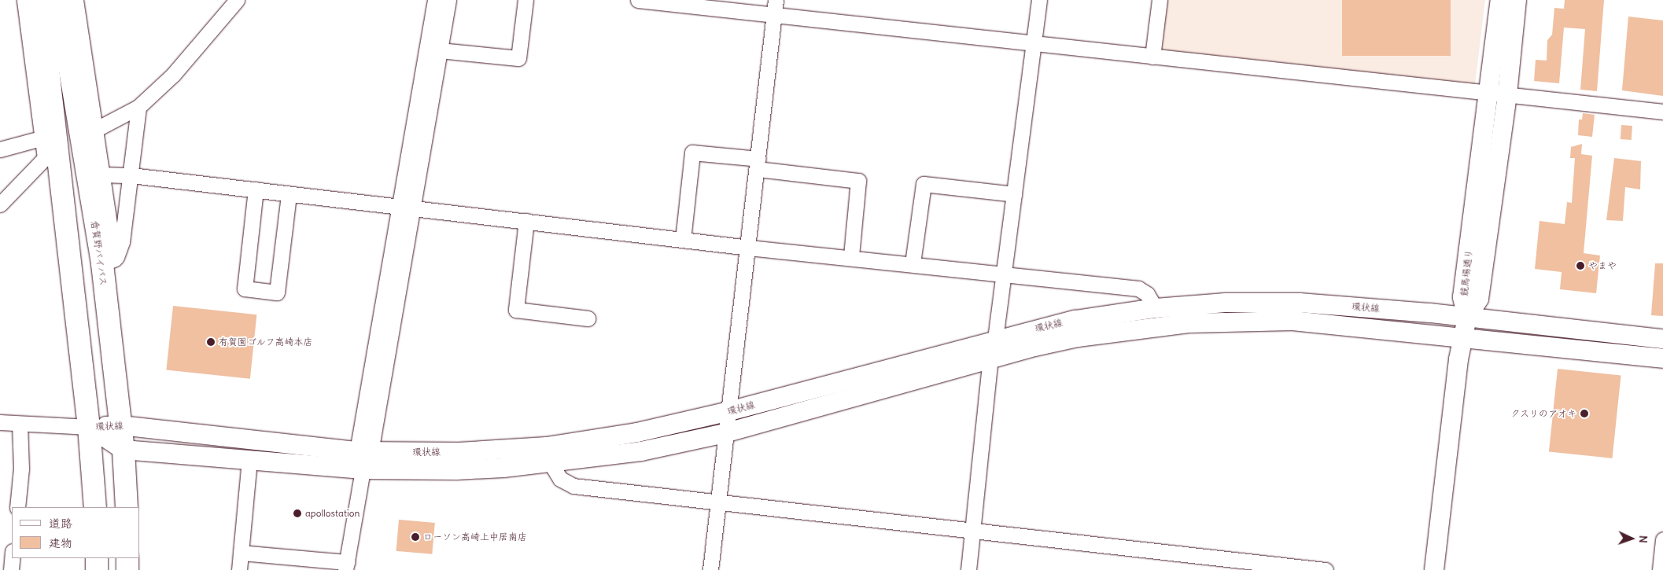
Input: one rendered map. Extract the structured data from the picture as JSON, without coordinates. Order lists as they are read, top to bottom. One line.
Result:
{"streets":{"highway":["倉賀野バイパス"],"street":["競馬場通り","環状線"]},"crossings":[["倉賀野バイパス","環状線"],["競馬場通り","環状線"]],"places":["やまや","有賀園ゴルフ高崎本店","クスリのアオキ","apollostation","ローソン高崎上中居南店"],"legend":["道路","建物"],"north":"right"}
